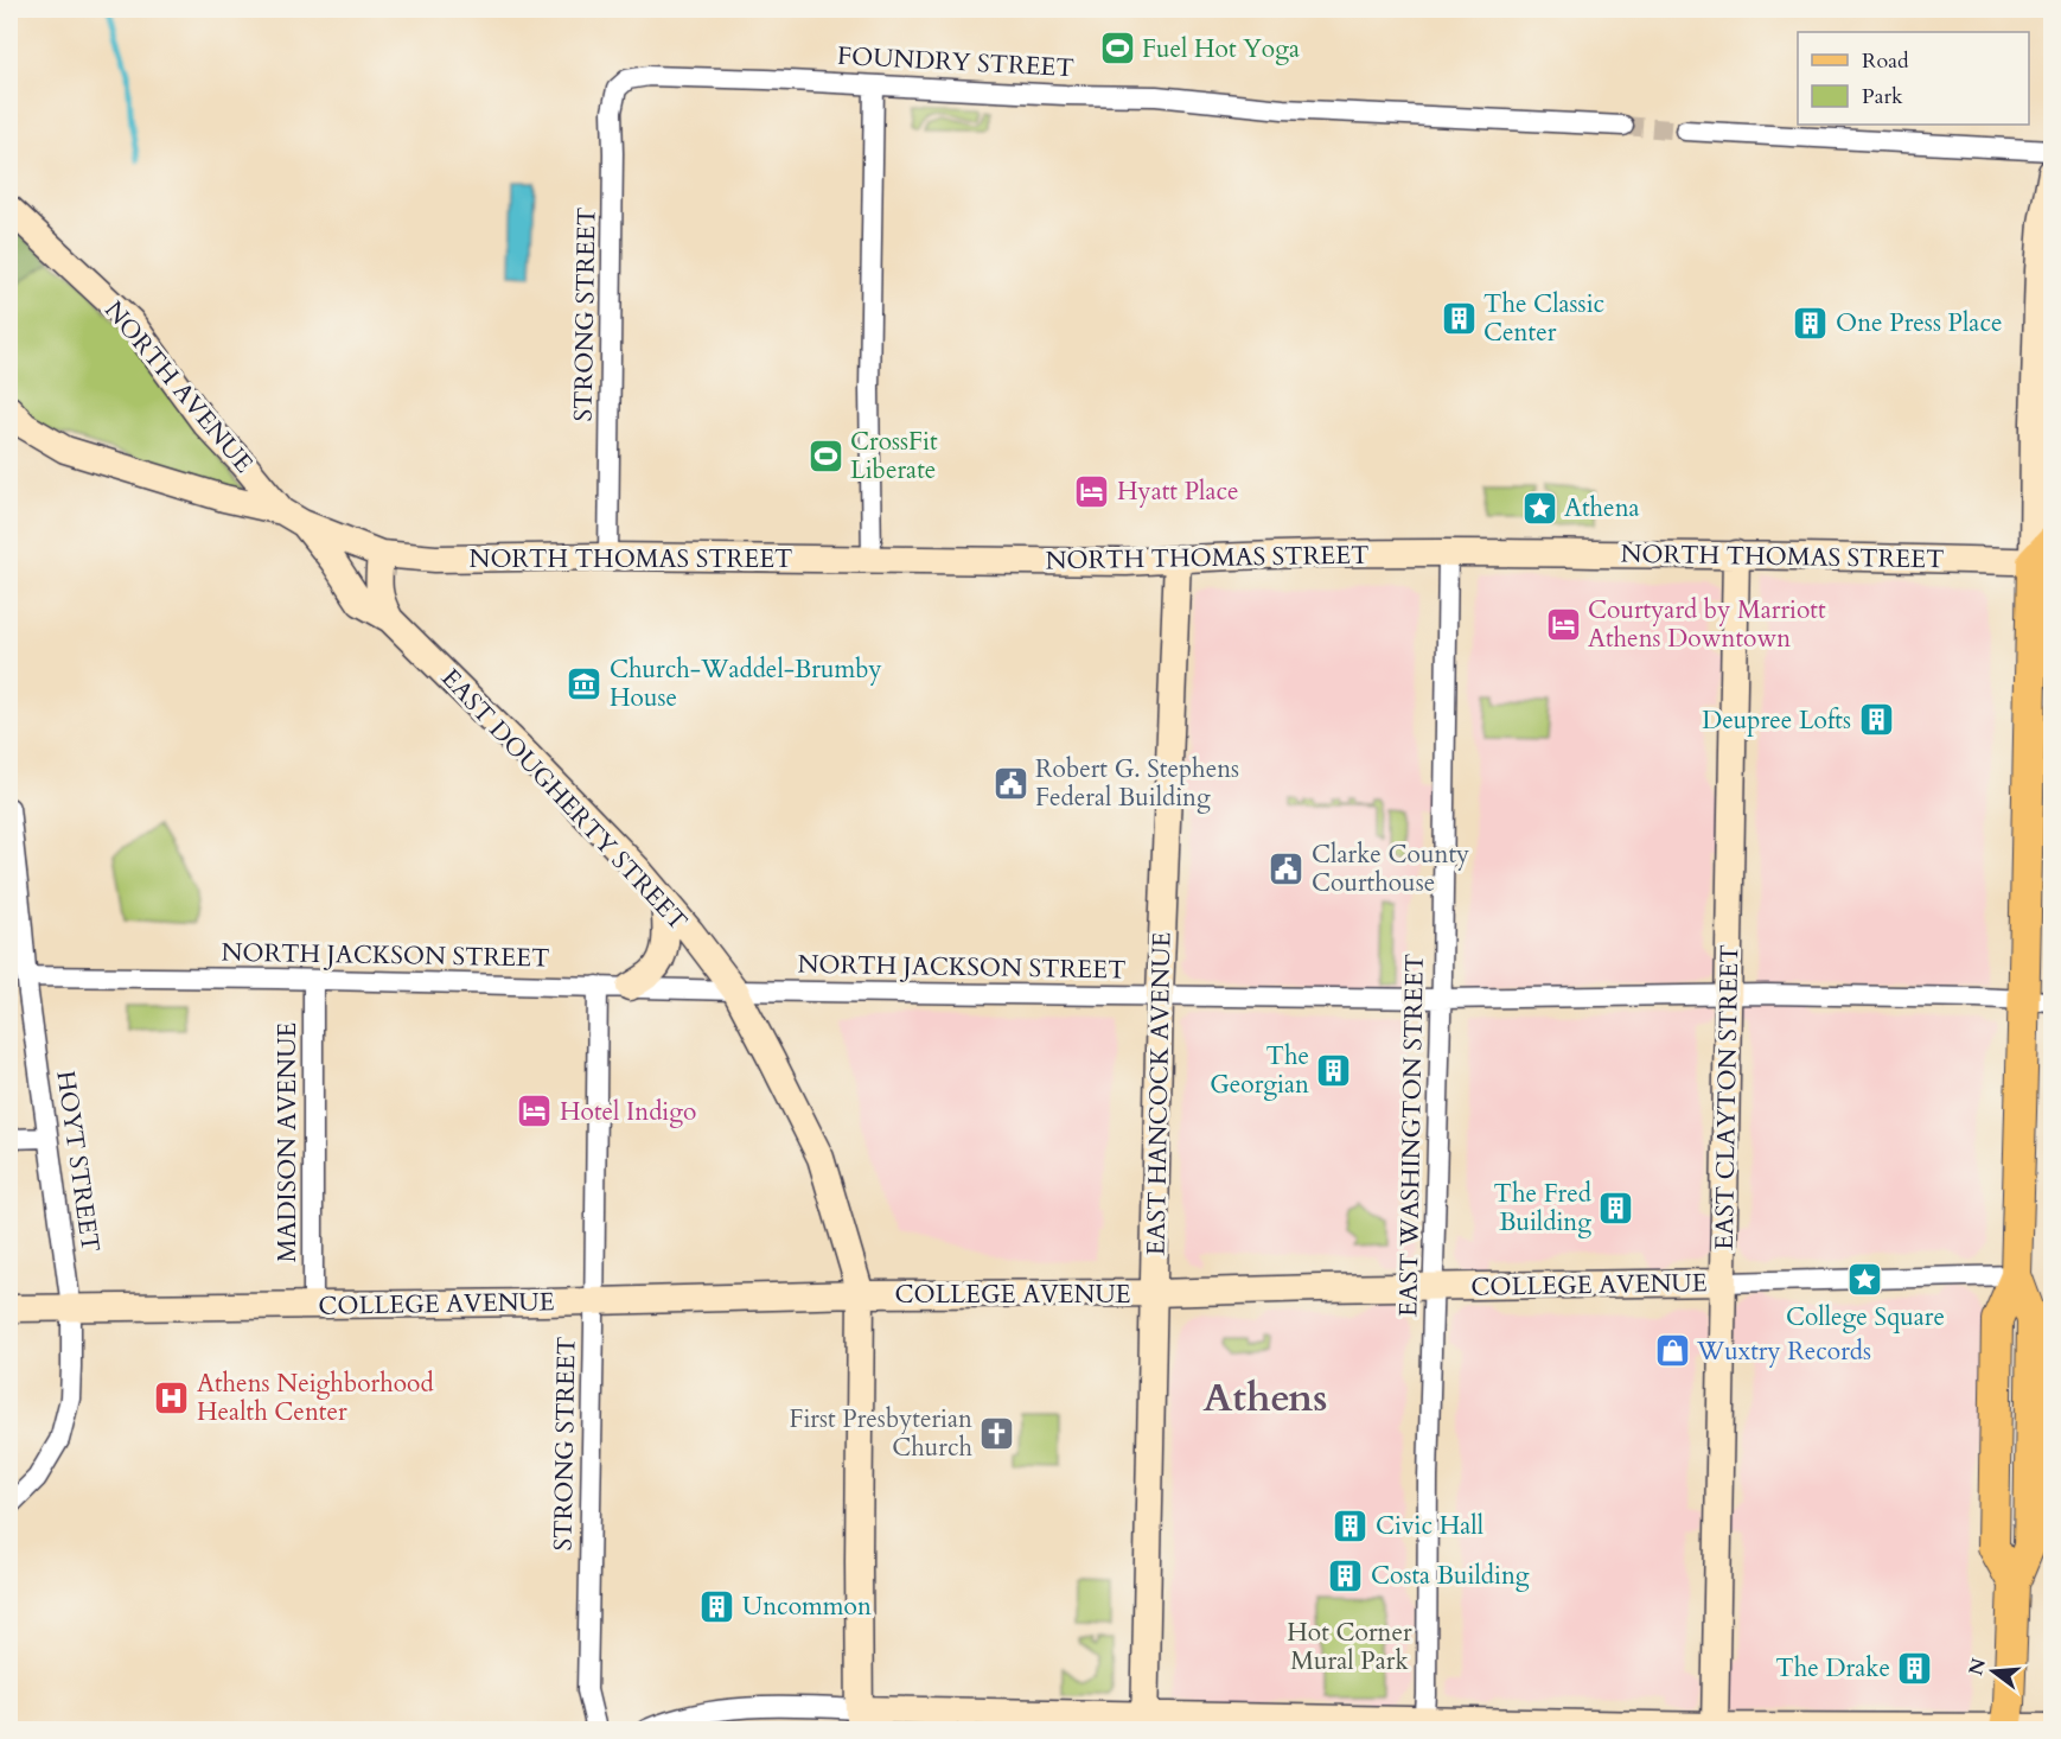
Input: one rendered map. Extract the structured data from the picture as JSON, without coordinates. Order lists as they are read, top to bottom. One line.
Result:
{"streets":{"main road":["NORTH AVENUE","NORTH THOMAS STREET","EAST DOUGHERTY STREET","EAST HANCOCK AVENUE","EAST CLAYTON STREET","COLLEGE AVENUE"],"street":["FOUNDRY STREET","STRONG STREET","NORTH JACKSON STREET","EAST WASHINGTON STREET","MADISON AVENUE","HOYT STREET"]},"crossings":[["FOUNDRY STREET","STRONG STREET"],["STRONG STREET","NORTH THOMAS STREET"],["STRONG STREET","NORTH JACKSON STREET"],["STRONG STREET","COLLEGE AVENUE"],["NORTH AVENUE","NORTH THOMAS STREET"],["NORTH AVENUE","EAST DOUGHERTY STREET"],["NORTH THOMAS STREET","EAST DOUGHERTY STREET"],["NORTH THOMAS STREET","EAST HANCOCK AVENUE"],["NORTH THOMAS STREET","EAST CLAYTON STREET"],["NORTH THOMAS STREET","EAST WASHINGTON STREET"],["EAST DOUGHERTY STREET","NORTH JACKSON STREET"],["EAST DOUGHERTY STREET","COLLEGE AVENUE"],["NORTH JACKSON STREET","EAST HANCOCK AVENUE"],["NORTH JACKSON STREET","EAST CLAYTON STREET"],["NORTH JACKSON STREET","EAST WASHINGTON STREET"],["NORTH JACKSON STREET","MADISON AVENUE"],["NORTH JACKSON STREET","HOYT STREET"],["EAST HANCOCK AVENUE","COLLEGE AVENUE"],["EAST CLAYTON STREET","COLLEGE AVENUE"],["EAST WASHINGTON STREET","COLLEGE AVENUE"],["MADISON AVENUE","COLLEGE AVENUE"],["HOYT STREET","COLLEGE AVENUE"]],"districts":["Athens"],"parks":["Hot Corner Mural Park"],"places":{"sports":["Fuel Hot Yoga","CrossFit Liberate"],"building":["The Classic Center","One Press Place","Deupree Lofts","The Georgian","The Fred Building","Civic Hall","Costa Building","Uncommon","The Drake"],"hotel":["Hyatt Place","Courtyard by Marriott Athens Downtown","Hotel Indigo"],"place":["Athena","College Square"],"museum":["Church-Waddel-Brumby House"],"public building":["Robert G. Stephens Federal Building","Clarke County Courthouse"],"shop":["Wuxtry Records"],"hospital":["Athens Neighborhood Health Center"],"church":["First Presbyterian Church"]},"legend":["Road","Park"],"north":"left"}
